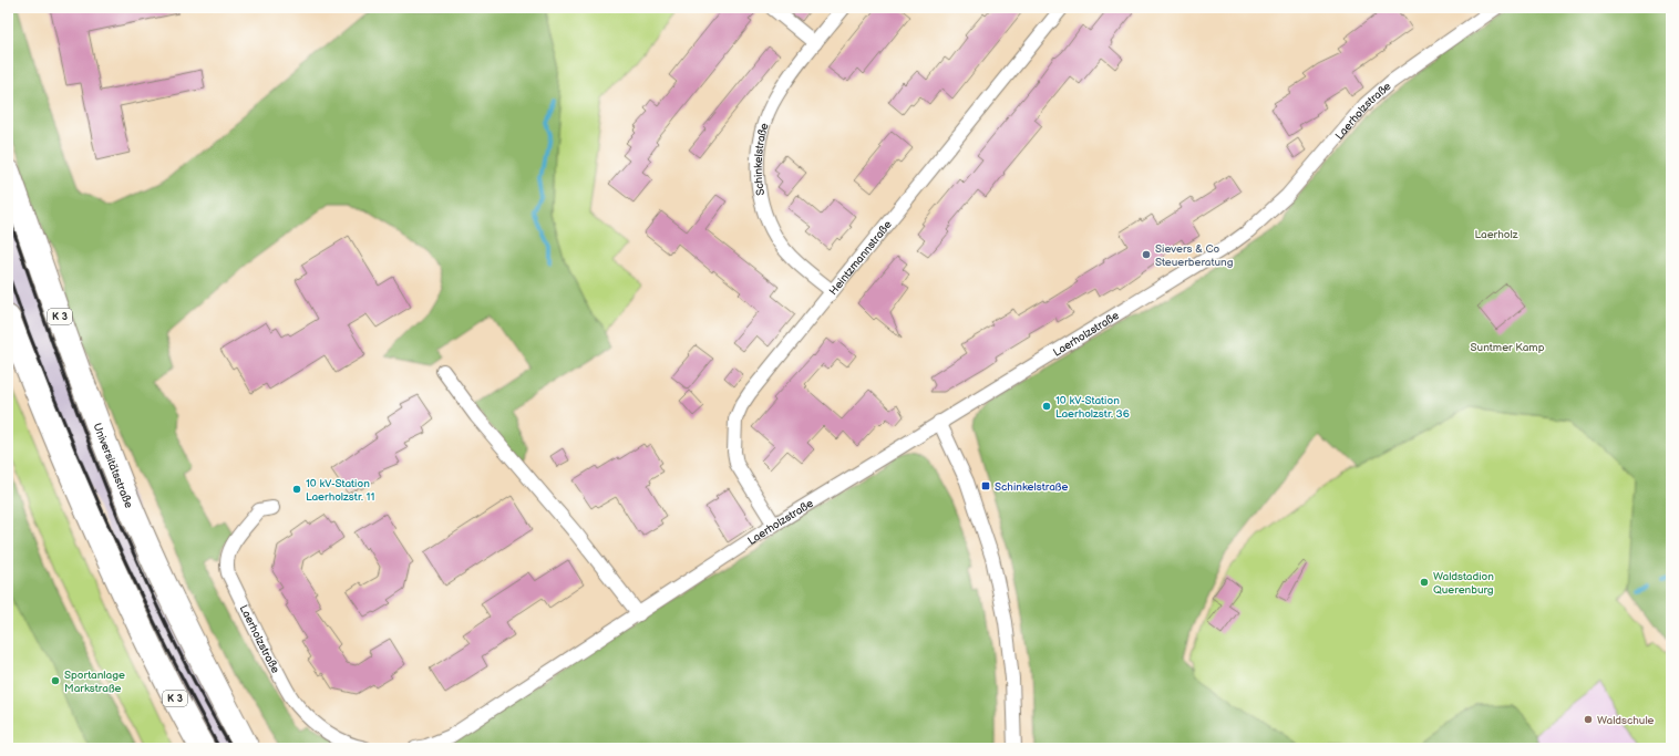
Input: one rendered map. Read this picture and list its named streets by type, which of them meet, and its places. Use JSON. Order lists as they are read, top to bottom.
{
  "streets": {
    "highway": ["K 3", "Universitätsstraße"],
    "street": ["Laerholzstraße", "Schinkelstraße", "Heintzmannstraße"]
  },
  "crossings": [
    ["Laerholzstraße", "Heintzmannstraße"],
    ["Schinkelstraße", "Heintzmannstraße"]
  ],
  "parks": ["Laerholz", "Suntmer Kamp"],
  "places": {
    "other": [
      "Sievers & Co Steuerberatung",
      "10 kV-Station Laerholzstr. 36",
      "10 kV-Station Laerholzstr. 11",
      "Waldstadion Querenburg",
      "Sportanlage Markstraße",
      "Waldschule"
    ],
    "transit": ["Schinkelstraße"]
  }
}
